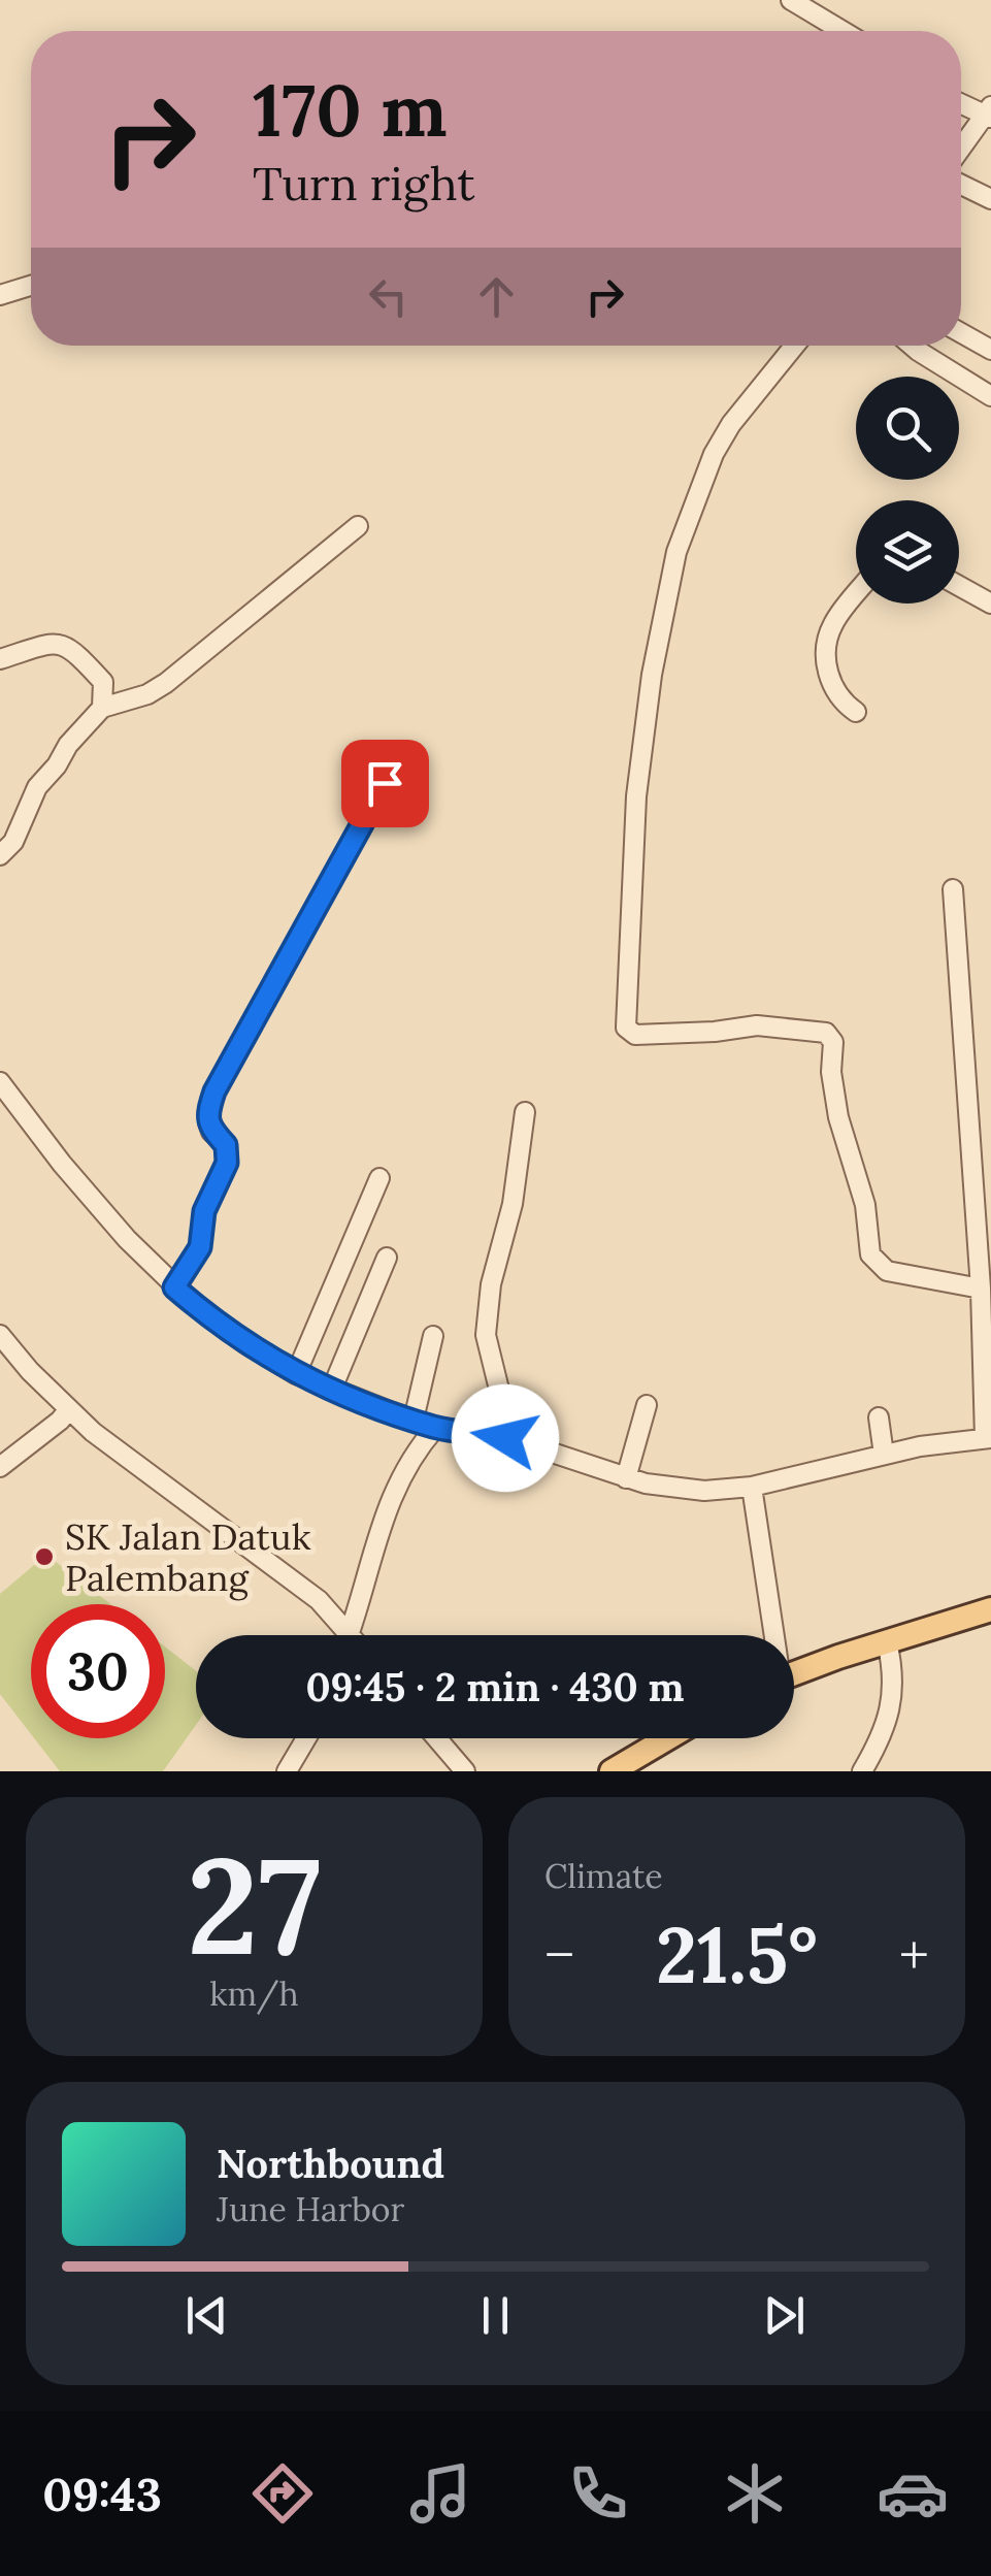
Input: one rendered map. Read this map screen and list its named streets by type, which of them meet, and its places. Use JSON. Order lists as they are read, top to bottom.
{
  "places": ["SK Jalan Datuk Palembang"],
  "page": {
    "turn": ["170 m", "Turn right"],
    "limit": "30",
    "trip": "09:45 · 2 min · 430 m",
    "tile": [
      ["27", "km/h"],
      "Climate"
    ],
    "heat": ["−", "21.5°", "+"],
    "song": ["Northbound", "June Harbor"],
    "tabs": "09:43"
  }
}
